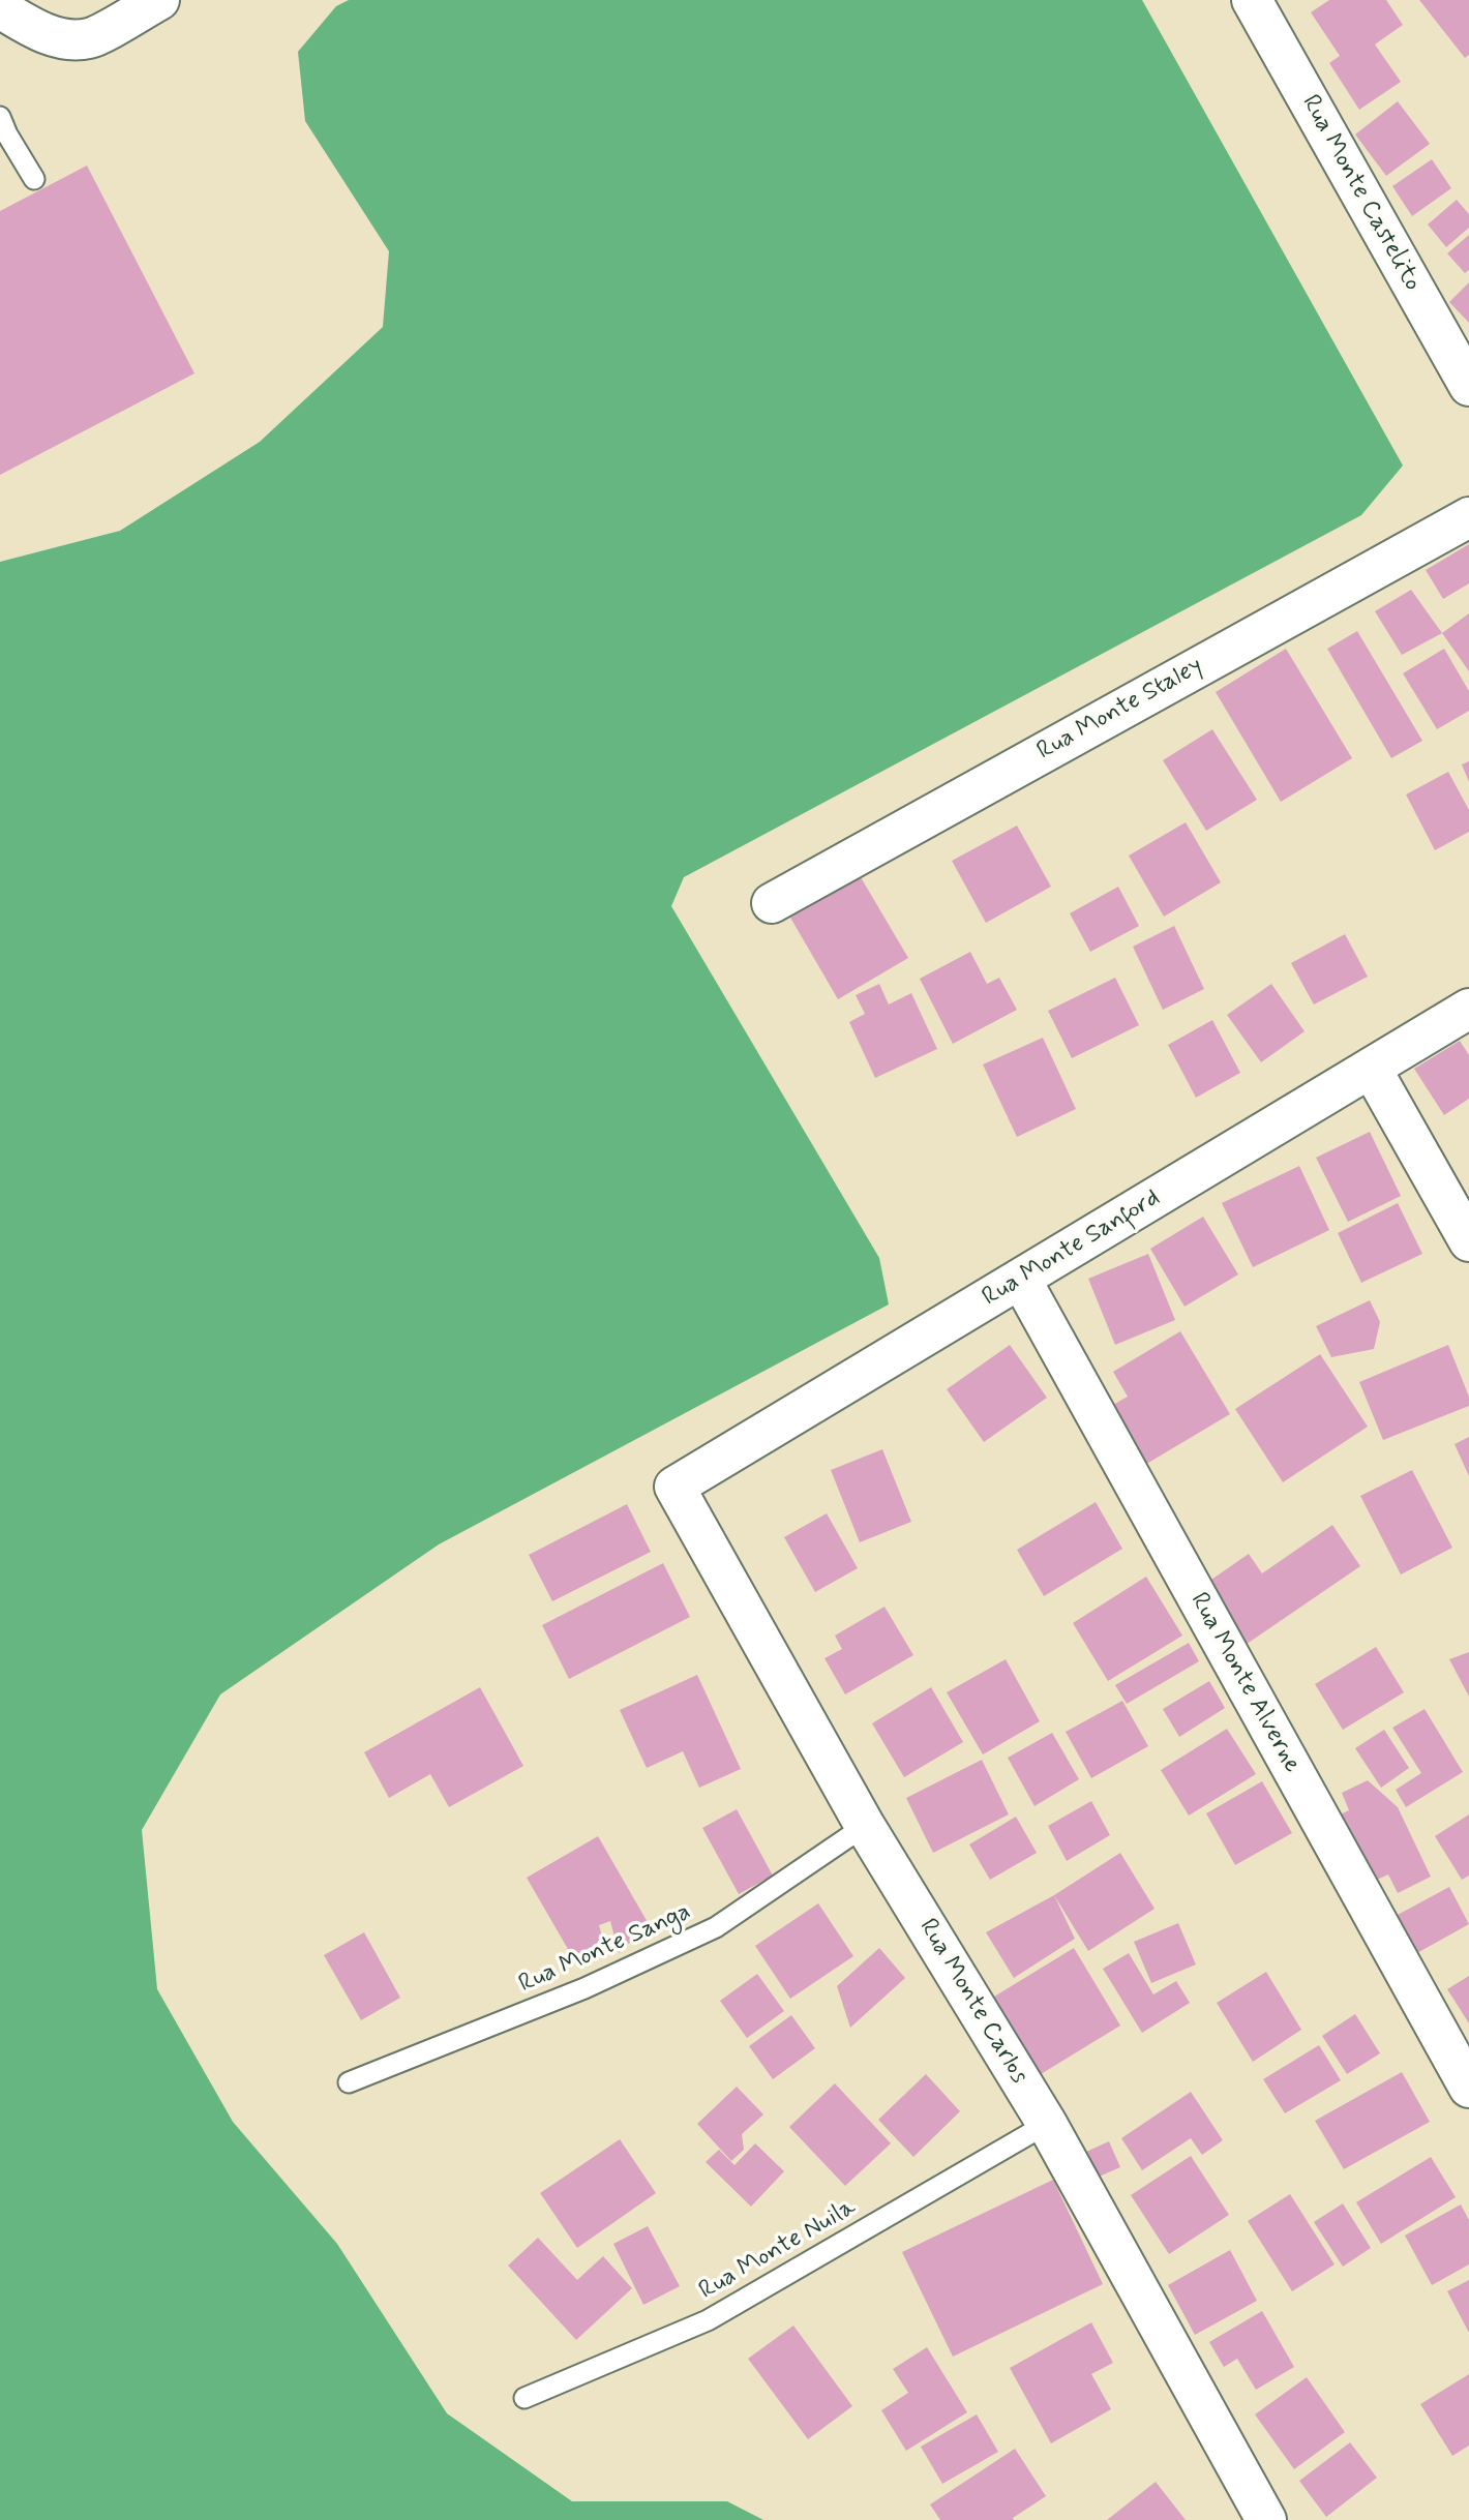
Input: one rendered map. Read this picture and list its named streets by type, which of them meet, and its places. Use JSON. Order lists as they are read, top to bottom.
{
  "streets": {
    "street": [
      "Rua Monte Castelito",
      "Rua Monte Staley",
      "Rua Monte Sanford",
      "Rua Monte Alverne",
      "Rua Monte Carlos"
    ],
    "lane": ["Rua Monte Sanga", "Rua Monte Nuila"]
  },
  "crossings": [
    ["Rua Monte Sanford", "Rua Monte Alverne"],
    ["Rua Monte Sanford", "Rua Monte Carlos"],
    ["Rua Monte Sanga", "Rua Monte Carlos"],
    ["Rua Monte Carlos", "Rua Monte Nuila"]
  ]
}
